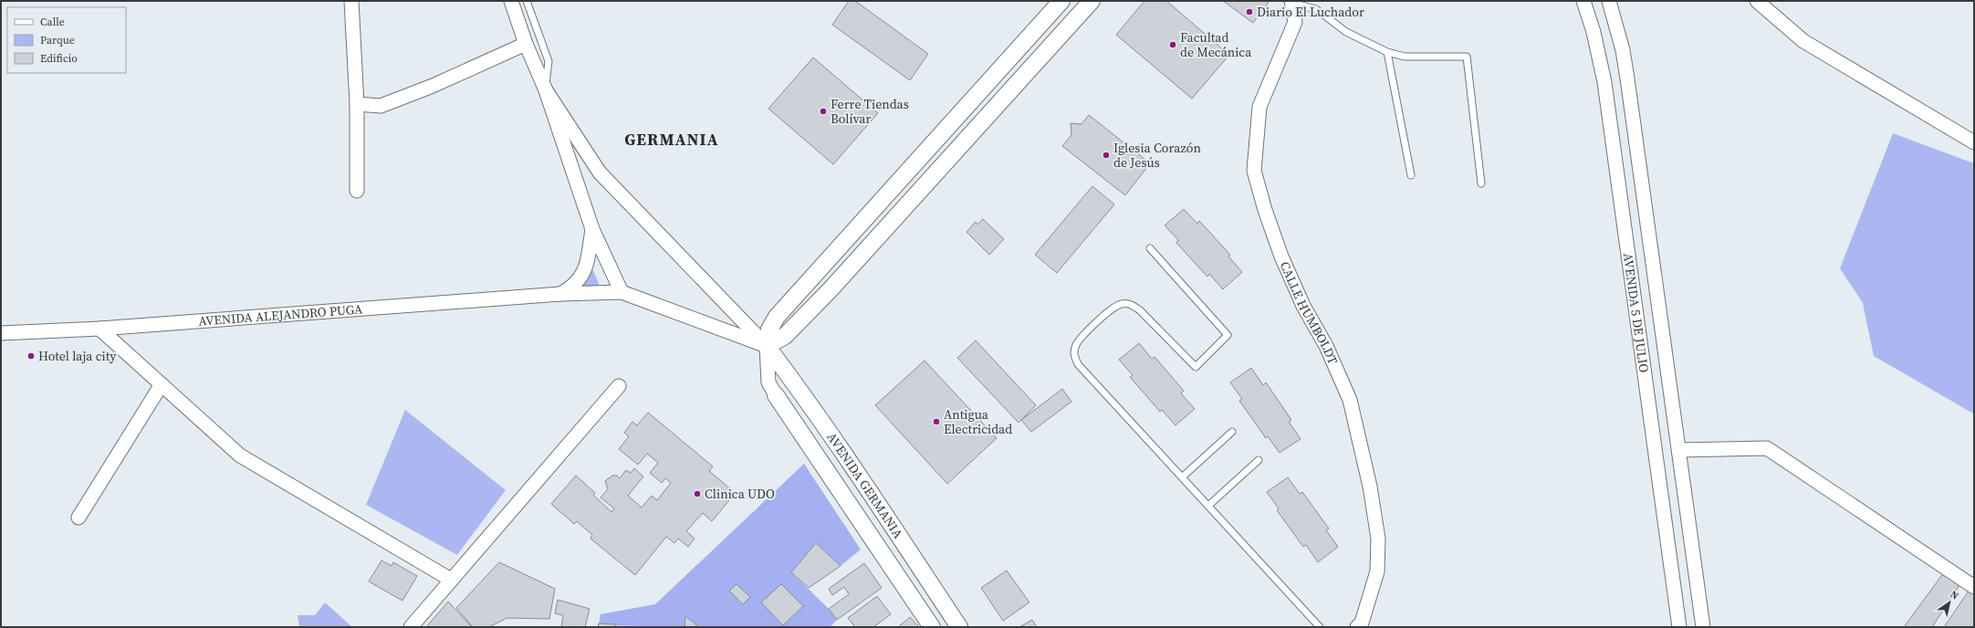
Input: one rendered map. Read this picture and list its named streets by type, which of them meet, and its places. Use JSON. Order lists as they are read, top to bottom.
{
  "streets": {
    "street": [
      "CALLE HUMBOLDT",
      "AVENIDA 5 DE JULIO",
      "AVENIDA ALEJANDRO PUGA",
      "AVENIDA GERMANIA"
    ]
  },
  "districts": ["GERMANIA"],
  "places": [
    "Diario El Luchador",
    "Facultad de Mecánica",
    "Ferre Tiendas Bolívar",
    "Iglesia Corazón de Jesús",
    "Hotel laja city",
    "Antigua Electricidad",
    "Clinica UDO"
  ],
  "legend": ["Calle", "Parque", "Edificio"],
  "north": "top right"
}
